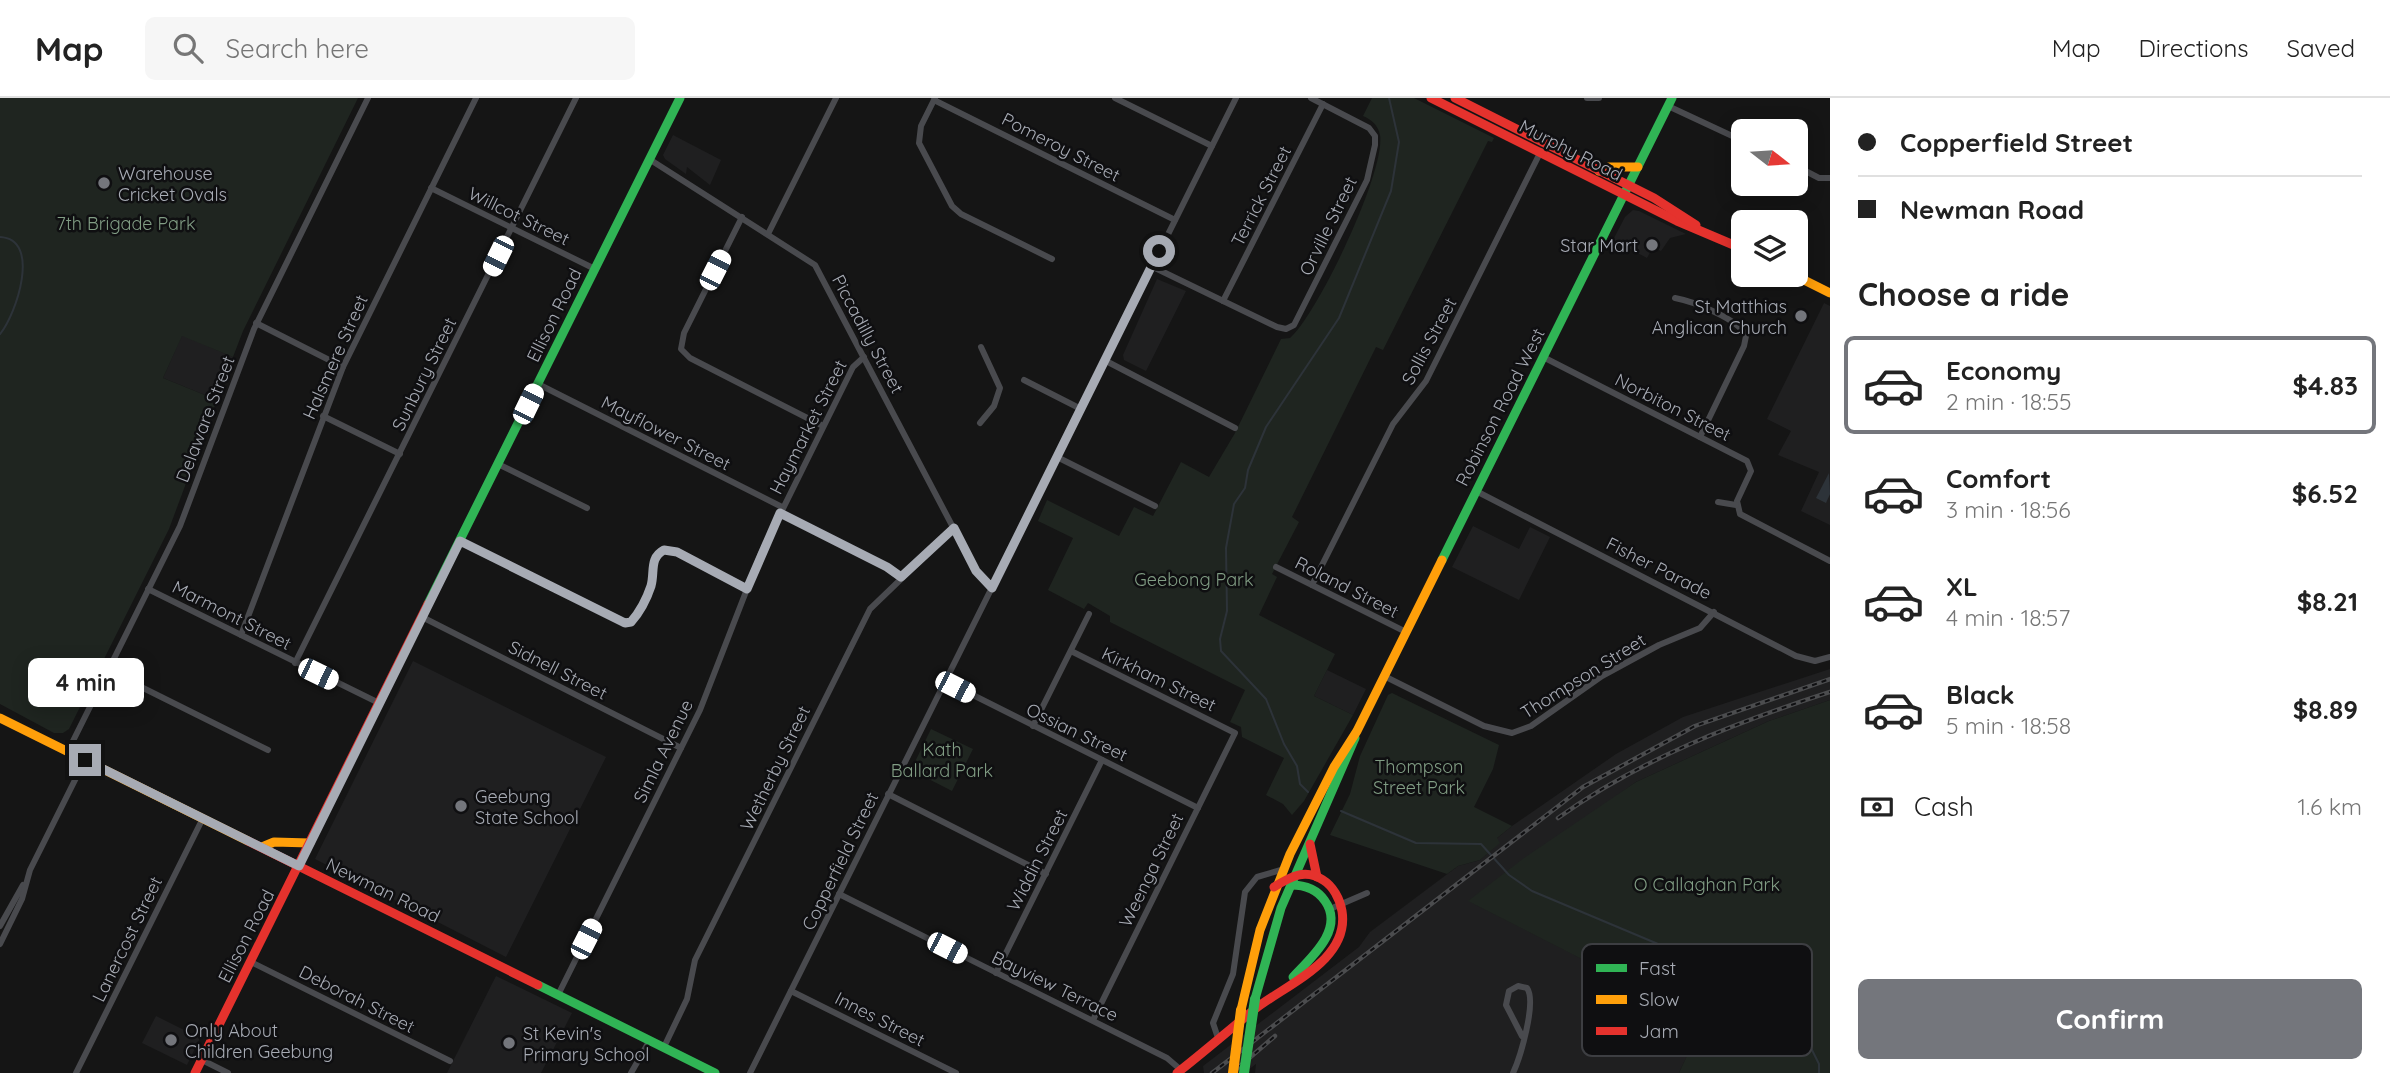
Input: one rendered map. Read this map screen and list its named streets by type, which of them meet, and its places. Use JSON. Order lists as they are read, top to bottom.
{
  "streets": {
    "main road": [
      "Murphy Road",
      "Ellison Road",
      "Robinson Road West",
      "Newman Road"
    ],
    "street": [
      "Pomeroy Street",
      "Terrick Street",
      "Willcot Street",
      "Orville Street",
      "Piccadilly Street",
      "Sollis Street",
      "Halsmere Street",
      "Sunbury Street",
      "Norbiton Street",
      "Delaware Street",
      "Haymarket Street",
      "Mayflower Street",
      "Fisher Parade",
      "Roland Street",
      "Marmont Street",
      "Sidnell Street",
      "Thompson Street",
      "Kirkham Street",
      "Ossian Street",
      "Simla Avenue",
      "Wetherby Street",
      "Widdin Street",
      "Copperfield Street",
      "Weenga Street",
      "Lanercost Street",
      "Bayview Terrace",
      "Deborah Street",
      "Innes Street"
    ]
  },
  "crossings": [
    ["Pomeroy Street", "Copperfield Street"],
    ["Murphy Road", "Sollis Street"],
    ["Murphy Road", "Robinson Road West"],
    ["Terrick Street", "Orville Street"],
    ["Willcot Street", "Ellison Road"],
    ["Willcot Street", "Halsmere Street"],
    ["Willcot Street", "Sunbury Street"],
    ["Ellison Road", "Piccadilly Street"],
    ["Ellison Road", "Mayflower Street"],
    ["Ellison Road", "Marmont Street"],
    ["Ellison Road", "Sidnell Street"],
    ["Ellison Road", "Newman Road"],
    ["Ellison Road", "Deborah Street"],
    ["Piccadilly Street", "Haymarket Street"],
    ["Piccadilly Street", "Wetherby Street"],
    ["Piccadilly Street", "Copperfield Street"],
    ["Sollis Street", "Roland Street"],
    ["Halsmere Street", "Marmont Street"],
    ["Sunbury Street", "Marmont Street"],
    ["Robinson Road West", "Norbiton Street"],
    ["Robinson Road West", "Fisher Parade"],
    ["Robinson Road West", "Roland Street"],
    ["Robinson Road West", "Thompson Street"],
    ["Delaware Street", "Marmont Street"],
    ["Delaware Street", "Newman Road"],
    ["Haymarket Street", "Mayflower Street"],
    ["Haymarket Street", "Simla Avenue"],
    ["Mayflower Street", "Simla Avenue"],
    ["Mayflower Street", "Wetherby Street"],
    ["Fisher Parade", "Thompson Street"],
    ["Sidnell Street", "Simla Avenue"],
    ["Kirkham Street", "Weenga Street"],
    ["Ossian Street", "Widdin Street"],
    ["Ossian Street", "Copperfield Street"],
    ["Ossian Street", "Weenga Street"],
    ["Simla Avenue", "Newman Road"],
    ["Wetherby Street", "Newman Road"],
    ["Widdin Street", "Bayview Terrace"],
    ["Copperfield Street", "Bayview Terrace"],
    ["Copperfield Street", "Innes Street"],
    ["Weenga Street", "Bayview Terrace"],
    ["Newman Road", "Lanercost Street"]
  ],
  "parks": [
    "7th Brigade Park",
    "Geebong Park",
    "Kath Ballard Park",
    "Thompson Street Park",
    "O Callaghan Park"
  ],
  "places": [
    "Warehouse Cricket Ovals",
    "Star Mart",
    "St Matthias Anglican Church",
    "Geebung State School",
    "Only About Children Geebung",
    "St Kevin's Primary School"
  ],
  "legend": ["Fast", "Slow", "Jam"],
  "north": "right",
  "page": {
    "header": "Map",
    "search": "Search here",
    "nav": ["Map", "Directions", "Saved"],
    "banner": ["Copperfield Street", "Newman Road"],
    "heading": "Choose a ride",
    "list": [
      {
        "name": "Economy",
        "note": "2 min · 18:55",
        "value": "$4.83"
      },
      {
        "name": "Comfort",
        "note": "3 min · 18:56",
        "value": "$6.52"
      },
      {
        "name": "XL",
        "note": "4 min · 18:57",
        "value": "$8.21"
      },
      {
        "name": "Black",
        "note": "5 min · 18:58",
        "value": "$8.89"
      }
    ],
    "bubble": "4 min",
    "pay": ["Cash", "1.6 km"],
    "buttons": "Confirm"
  }
}
